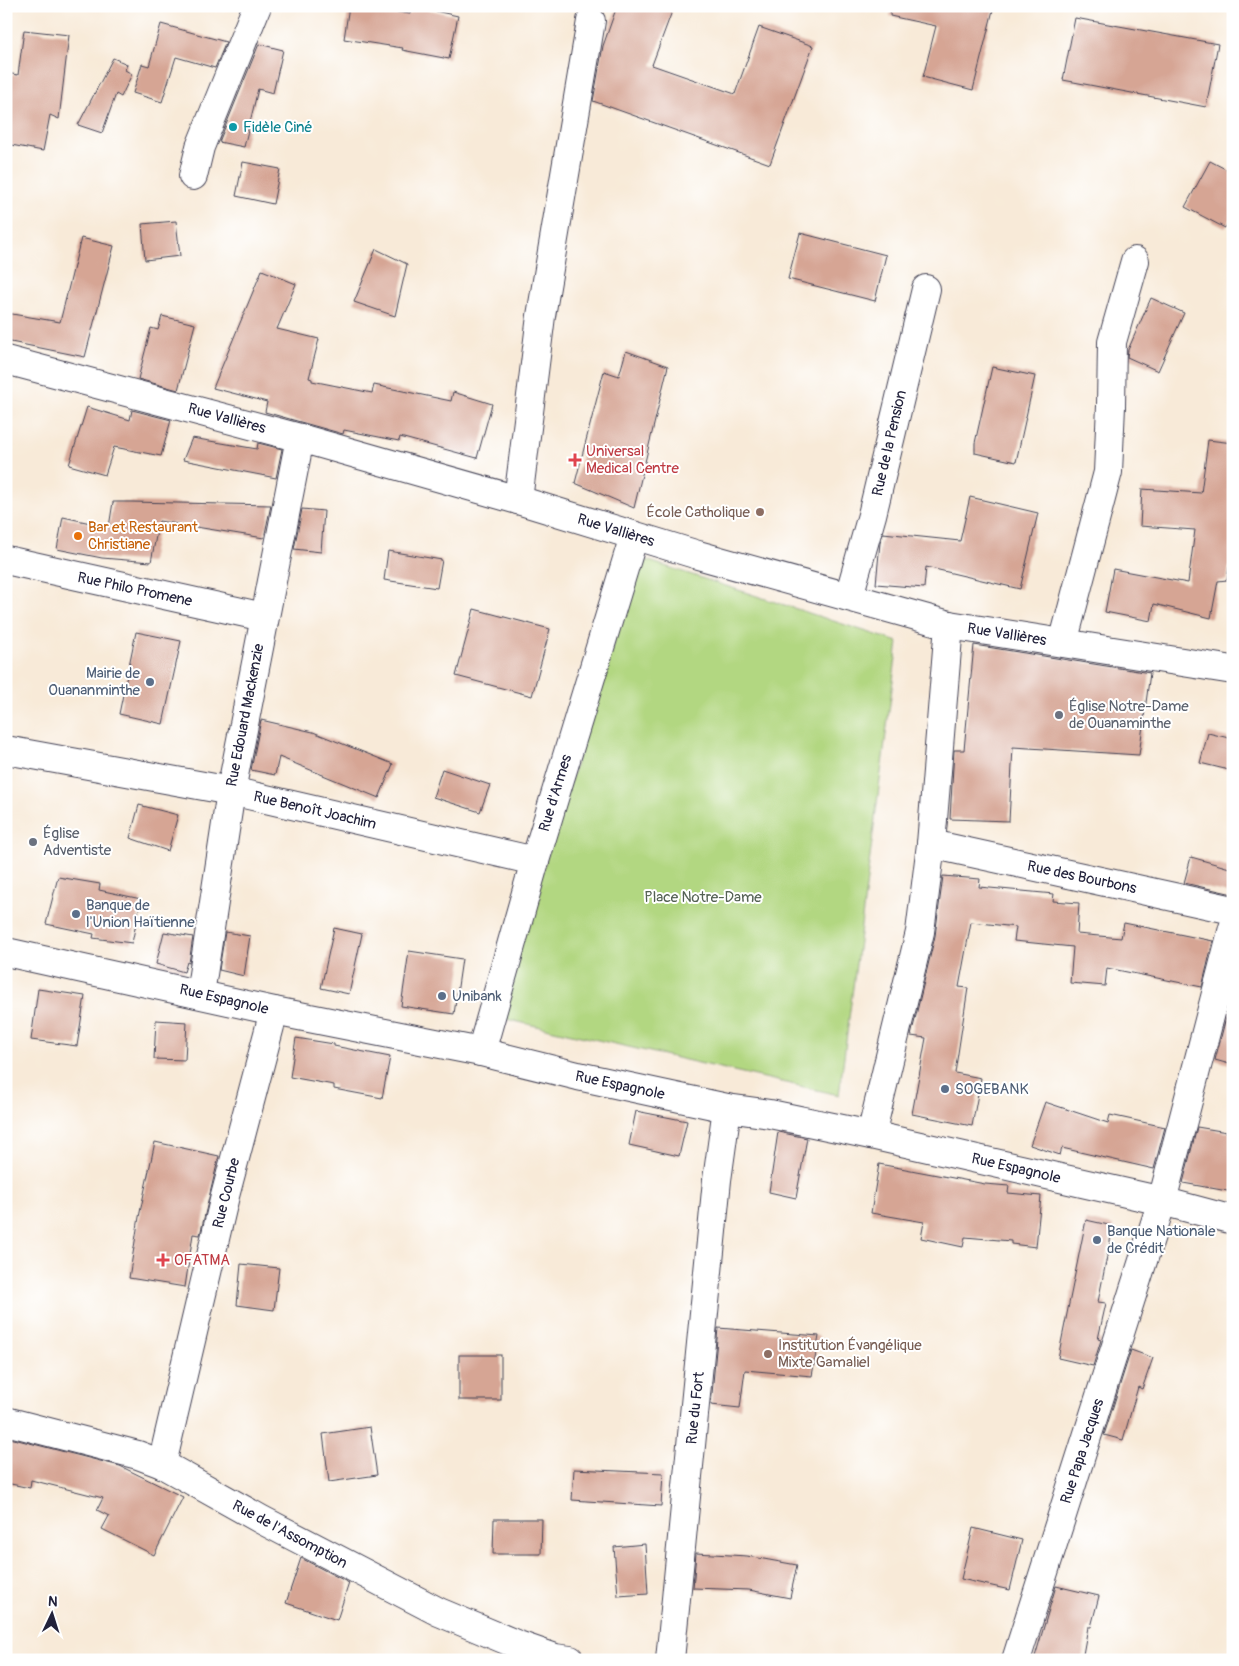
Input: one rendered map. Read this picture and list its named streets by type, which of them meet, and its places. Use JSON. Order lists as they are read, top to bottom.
{
  "streets": {
    "street": [
      "Rue Vallières",
      "Rue de la Pension",
      "Rue Philo Promene",
      "Rue Edouard Mackenzie",
      "Rue d'Armes",
      "Rue Benoît Joachim",
      "Rue des Bourbons",
      "Rue Espagnole",
      "Rue Courbe",
      "Rue du Fort",
      "Rue Papa Jacques",
      "Rue de l'Assomption"
    ]
  },
  "crossings": [
    ["Rue Vallières", "Rue de la Pension"],
    ["Rue Vallières", "Rue Edouard Mackenzie"],
    ["Rue Vallières", "Rue d'Armes"],
    ["Rue Philo Promene", "Rue Edouard Mackenzie"],
    ["Rue Edouard Mackenzie", "Rue Benoît Joachim"],
    ["Rue Edouard Mackenzie", "Rue Espagnole"],
    ["Rue d'Armes", "Rue Benoît Joachim"],
    ["Rue d'Armes", "Rue Espagnole"],
    ["Rue Espagnole", "Rue Courbe"],
    ["Rue Espagnole", "Rue du Fort"],
    ["Rue Espagnole", "Rue Papa Jacques"],
    ["Rue Courbe", "Rue de l'Assomption"]
  ],
  "parks": ["Place Notre-Dame"],
  "places": {
    "other": [
      "Fidèle Ciné",
      "École Catholique",
      "Bar et Restaurant Christiane",
      "Mairie de Ouananminthe",
      "Église Notre-Dame de Ouanaminthe",
      "Église Adventiste",
      "Banque de l'Union Haïtienne",
      "Unibank",
      "SOGEBANK",
      "Banque Nationale de Crédit",
      "Institution Évangélique Mixte Gamaliel"
    ],
    "health": ["Universal Medical Centre", "OFATMA"]
  },
  "north": "top"
}
